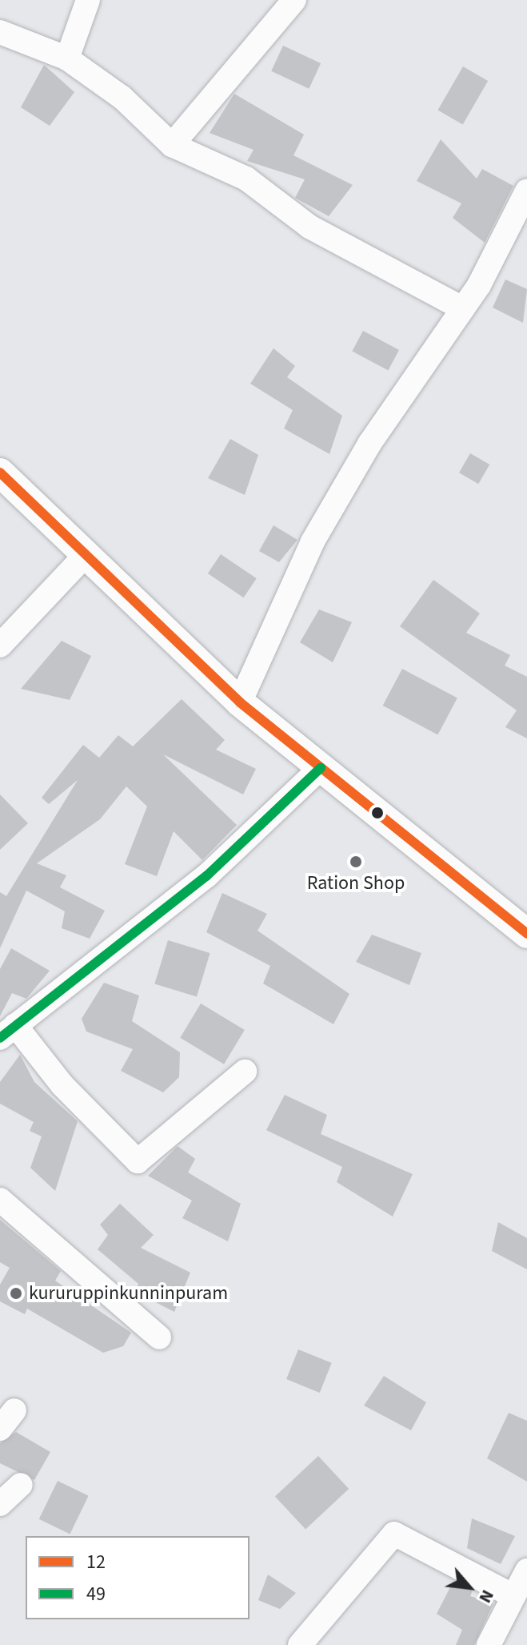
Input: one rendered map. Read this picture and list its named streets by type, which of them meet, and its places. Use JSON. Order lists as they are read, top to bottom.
{
  "places": ["Ration Shop", "kururuppinkunninpuram"],
  "lines": ["transit line 12", "transit line 49"],
  "legend": ["12", "49"],
  "north": "bottom right"
}
